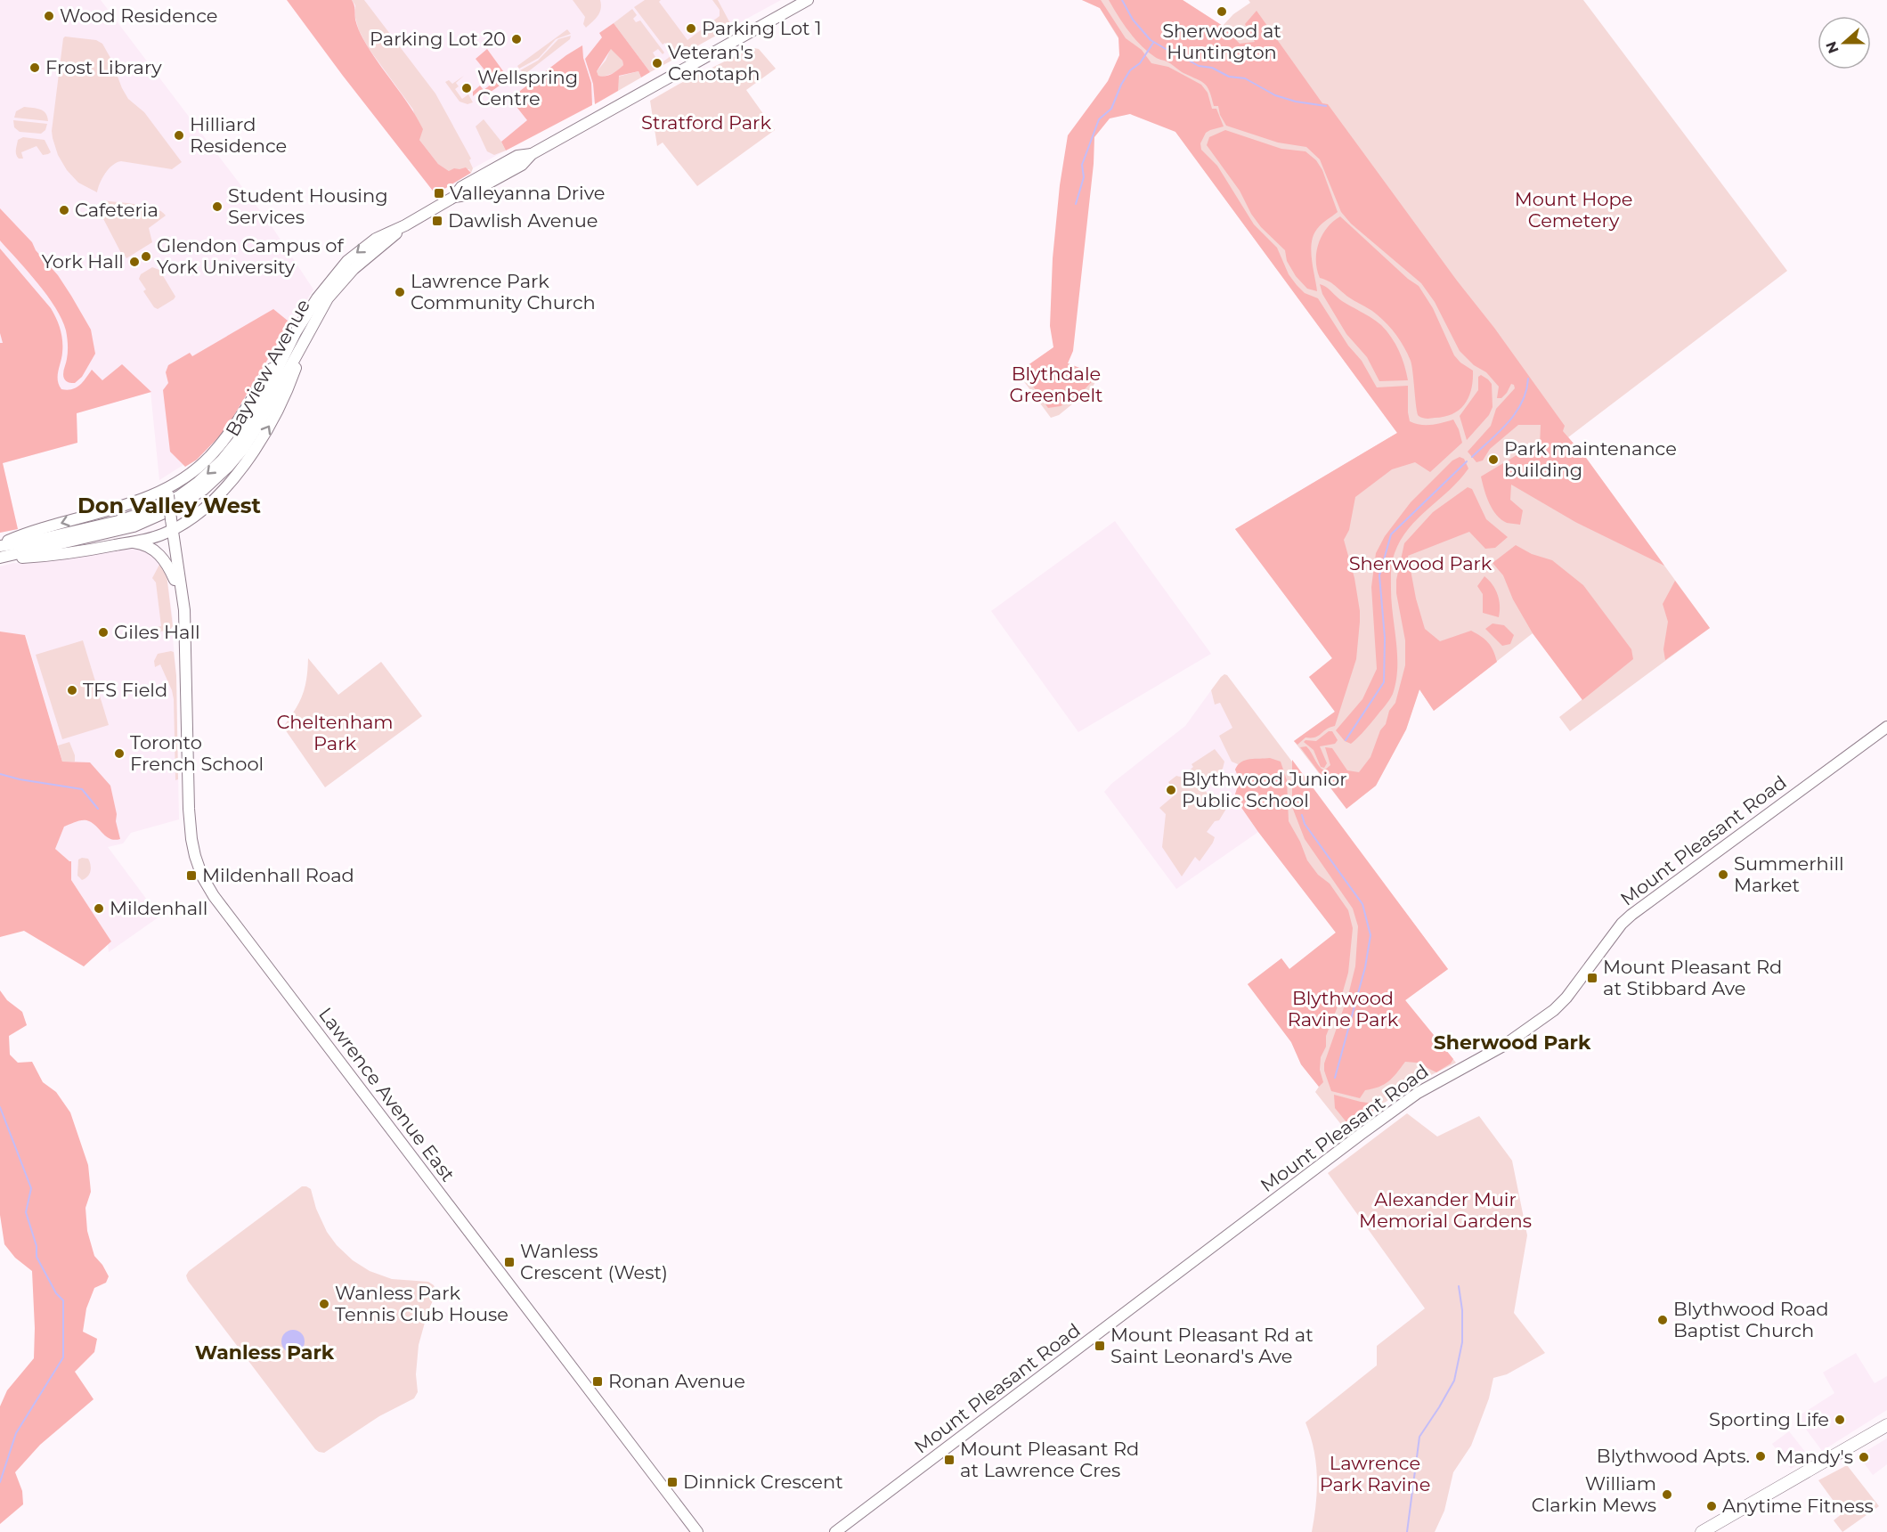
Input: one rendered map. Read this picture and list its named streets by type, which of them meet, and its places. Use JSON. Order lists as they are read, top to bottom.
{
  "streets": {
    "main road": ["Bayview Avenue", "Mount Pleasant Road", "Lawrence Avenue East"]
  },
  "districts": ["Don Valley West", "Sherwood Park", "Wanless Park"],
  "parks": [
    "Stratford Park",
    "Mount Hope Cemetery",
    "Blythdale Greenbelt",
    "Sherwood Park",
    "Cheltenham Park",
    "Blythwood Ravine Park",
    "Alexander Muir Memorial Gardens",
    "Lawrence Park Ravine"
  ],
  "places": {
    "other": [
      "Sherwood at Huntington",
      "Wood Residence",
      "Parking Lot 1",
      "Parking Lot 20",
      "Veteran's Cenotaph",
      "Frost Library",
      "Wellspring Centre",
      "Hilliard Residence",
      "Student Housing Services",
      "Cafeteria",
      "Glendon Campus of York University",
      "York Hall",
      "Lawrence Park Community Church",
      "Park maintenance building",
      "Giles Hall",
      "TFS Field",
      "Toronto French School",
      "Blythwood Junior Public School",
      "Summerhill Market",
      "Mildenhall",
      "Wanless Park Tennis Club House",
      "Blythwood Road Baptist Church",
      "Sporting Life",
      "Blythwood Apts.",
      "Mandy's",
      "William Clarkin Mews",
      "Anytime Fitness"
    ],
    "transit": [
      "Valleyanna Drive",
      "Dawlish Avenue",
      "Mildenhall Road",
      "Mount Pleasant Rd at Stibbard Ave",
      "Wanless Crescent (West)",
      "Mount Pleasant Rd at Saint Leonard's Ave",
      "Ronan Avenue",
      "Mount Pleasant Rd at Lawrence Cres",
      "Dinnick Crescent"
    ]
  },
  "north": "left"
}
